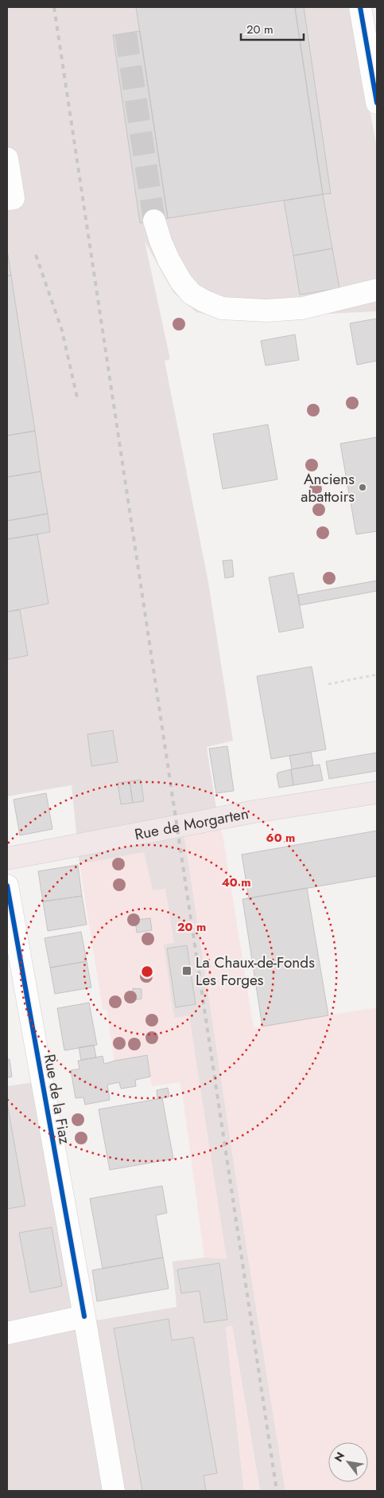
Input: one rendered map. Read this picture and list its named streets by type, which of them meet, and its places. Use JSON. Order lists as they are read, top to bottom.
{
  "streets": {
    "main road": ["Rue de Morgarten"],
    "street": ["Rue de la Fiaz"]
  },
  "places": {
    "other": ["Anciens abattoirs"],
    "transit": ["La Chaux-de-Fonds Les Forges"]
  },
  "scale_bar": "20 m",
  "north": "top left",
  "rings": ["60 m", "40 m", "20 m"]
}
